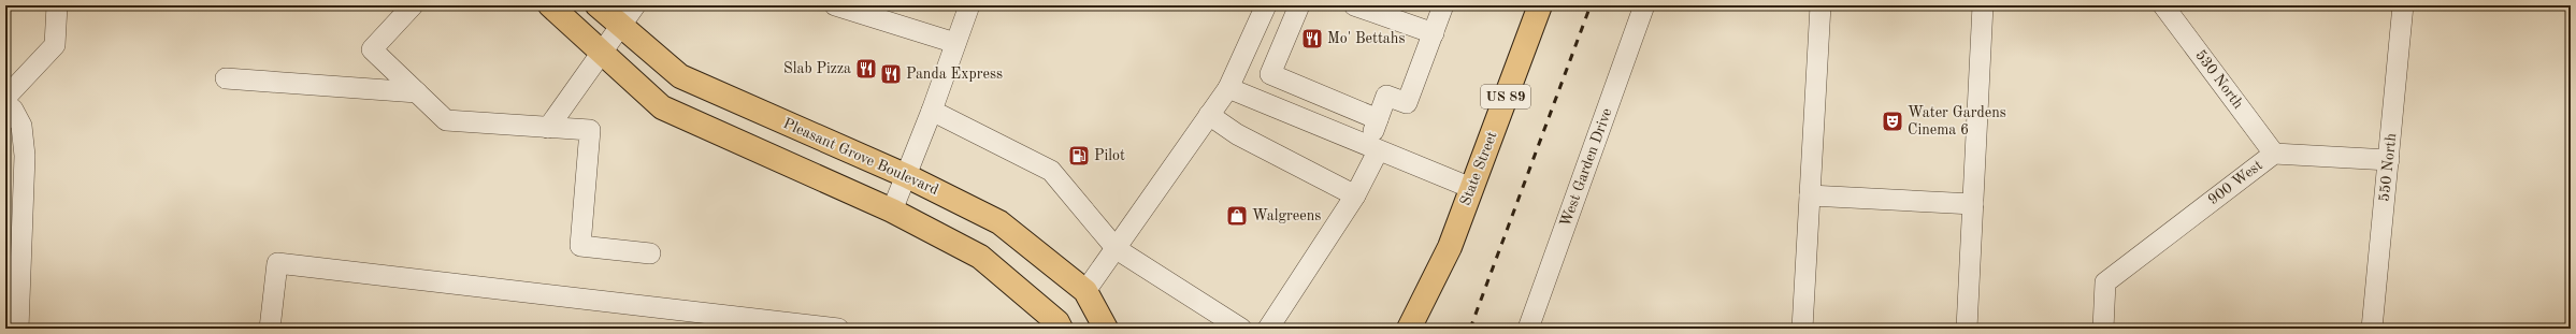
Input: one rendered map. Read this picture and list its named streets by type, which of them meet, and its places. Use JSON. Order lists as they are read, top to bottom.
{
  "streets": {
    "main road": ["US 89", "Pleasant Grove Boulevard", "State Street"],
    "street": [
      "530 North",
      "West Garden Drive",
      "550 North",
      "900 West"
    ]
  },
  "crossings": [
    ["530 North", "900 West"],
    ["550 North", "900 West"]
  ],
  "places": {
    "restaurant": ["Mo' Bettahs", "Slab Pizza", "Panda Express"],
    "theatre": ["Water Gardens Cinema 6"],
    "fuel station": ["Pilot"],
    "shop": ["Walgreens"]
  }
}
